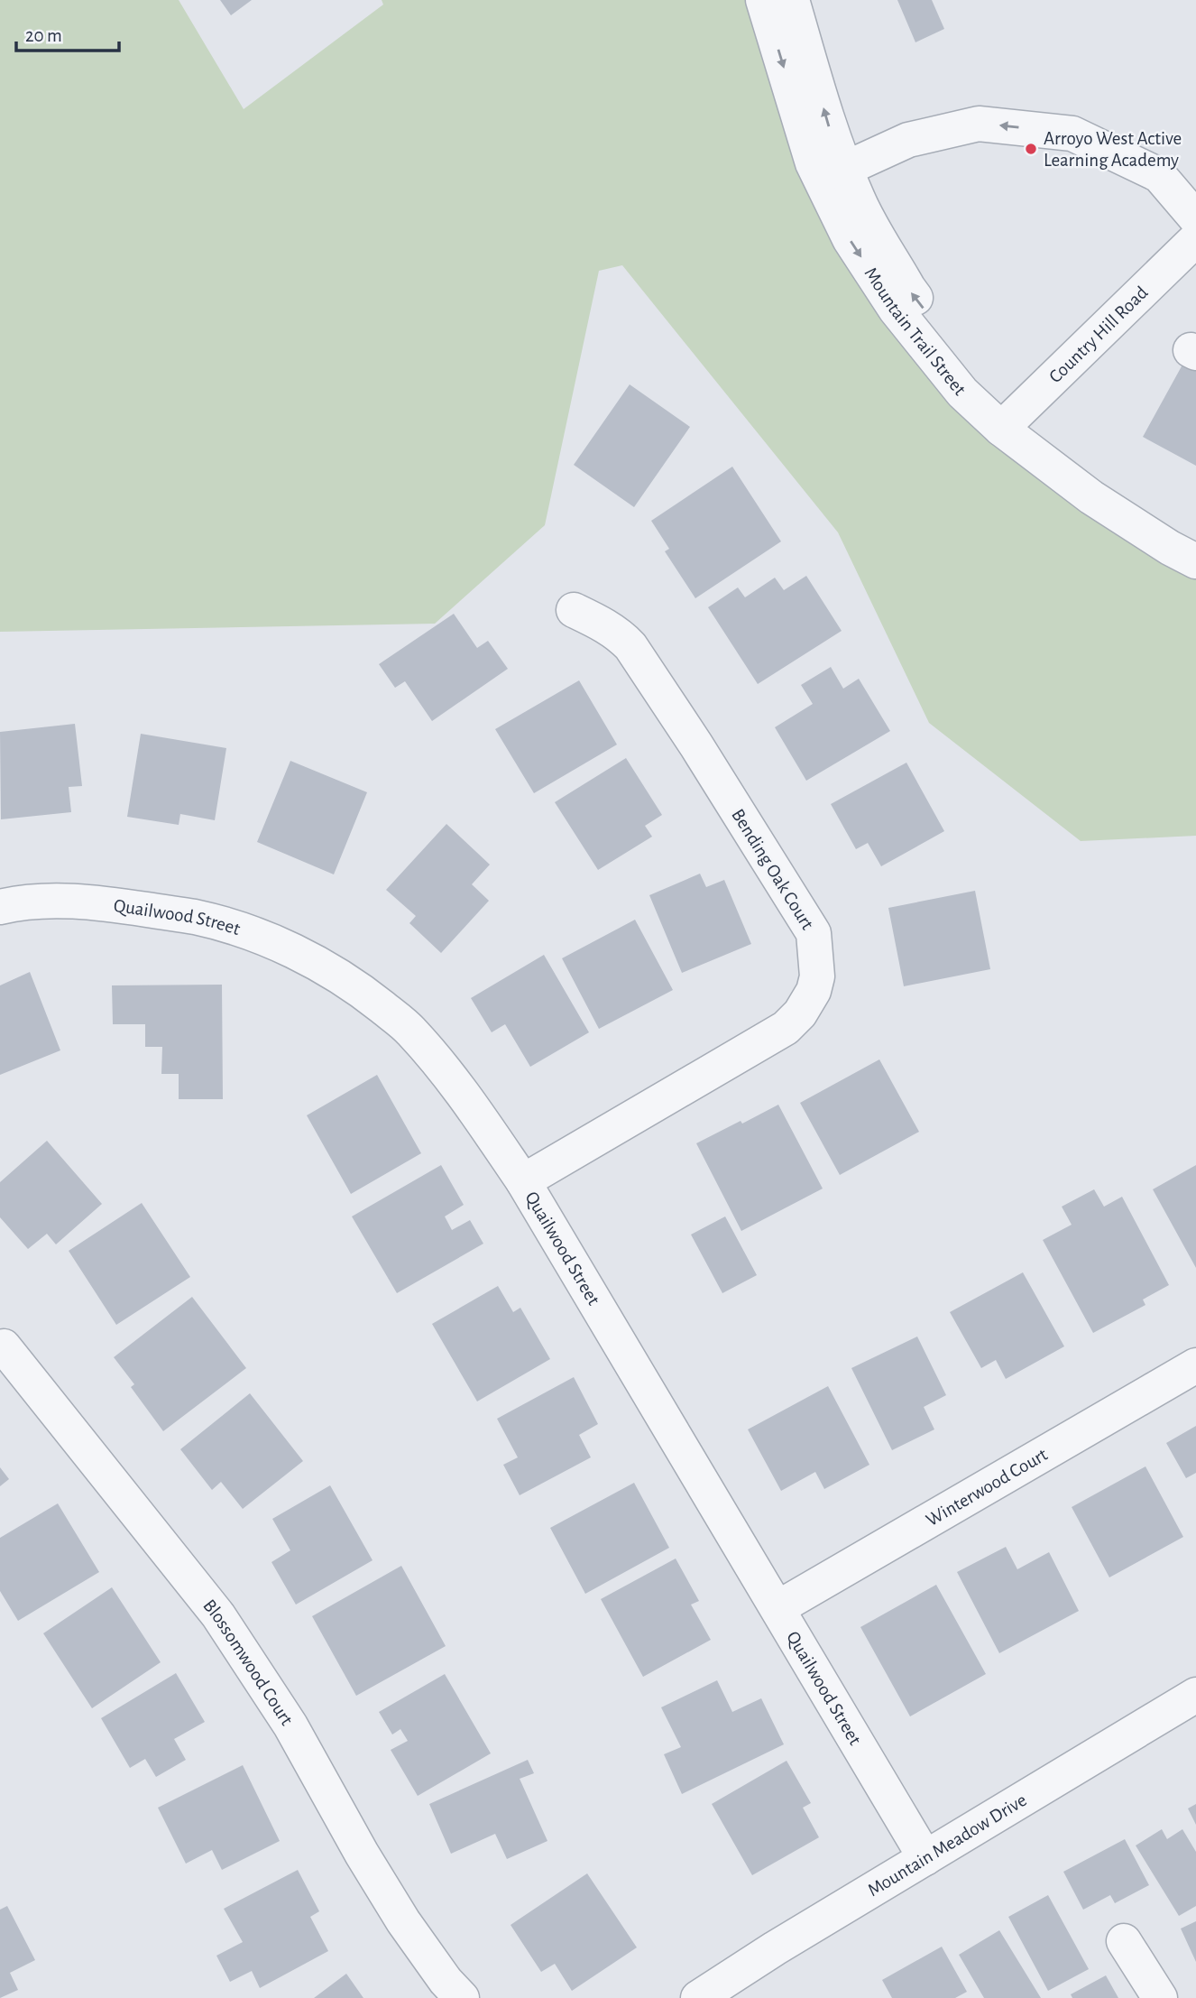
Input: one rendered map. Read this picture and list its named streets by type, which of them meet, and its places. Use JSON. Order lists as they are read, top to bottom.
{
  "streets": {
    "street": [
      "Mountain Trail Street",
      "Country Hill Road",
      "Bending Oak Court",
      "Quailwood Street",
      "Winterwood Court",
      "Blossomwood Court",
      "Mountain Meadow Drive"
    ]
  },
  "crossings": [
    ["Mountain Trail Street", "Country Hill Road"],
    ["Bending Oak Court", "Quailwood Street"],
    ["Quailwood Street", "Winterwood Court"],
    ["Quailwood Street", "Mountain Meadow Drive"]
  ],
  "places": ["Arroyo West Active Learning Academy"],
  "scale_bar": "20 m"
}
